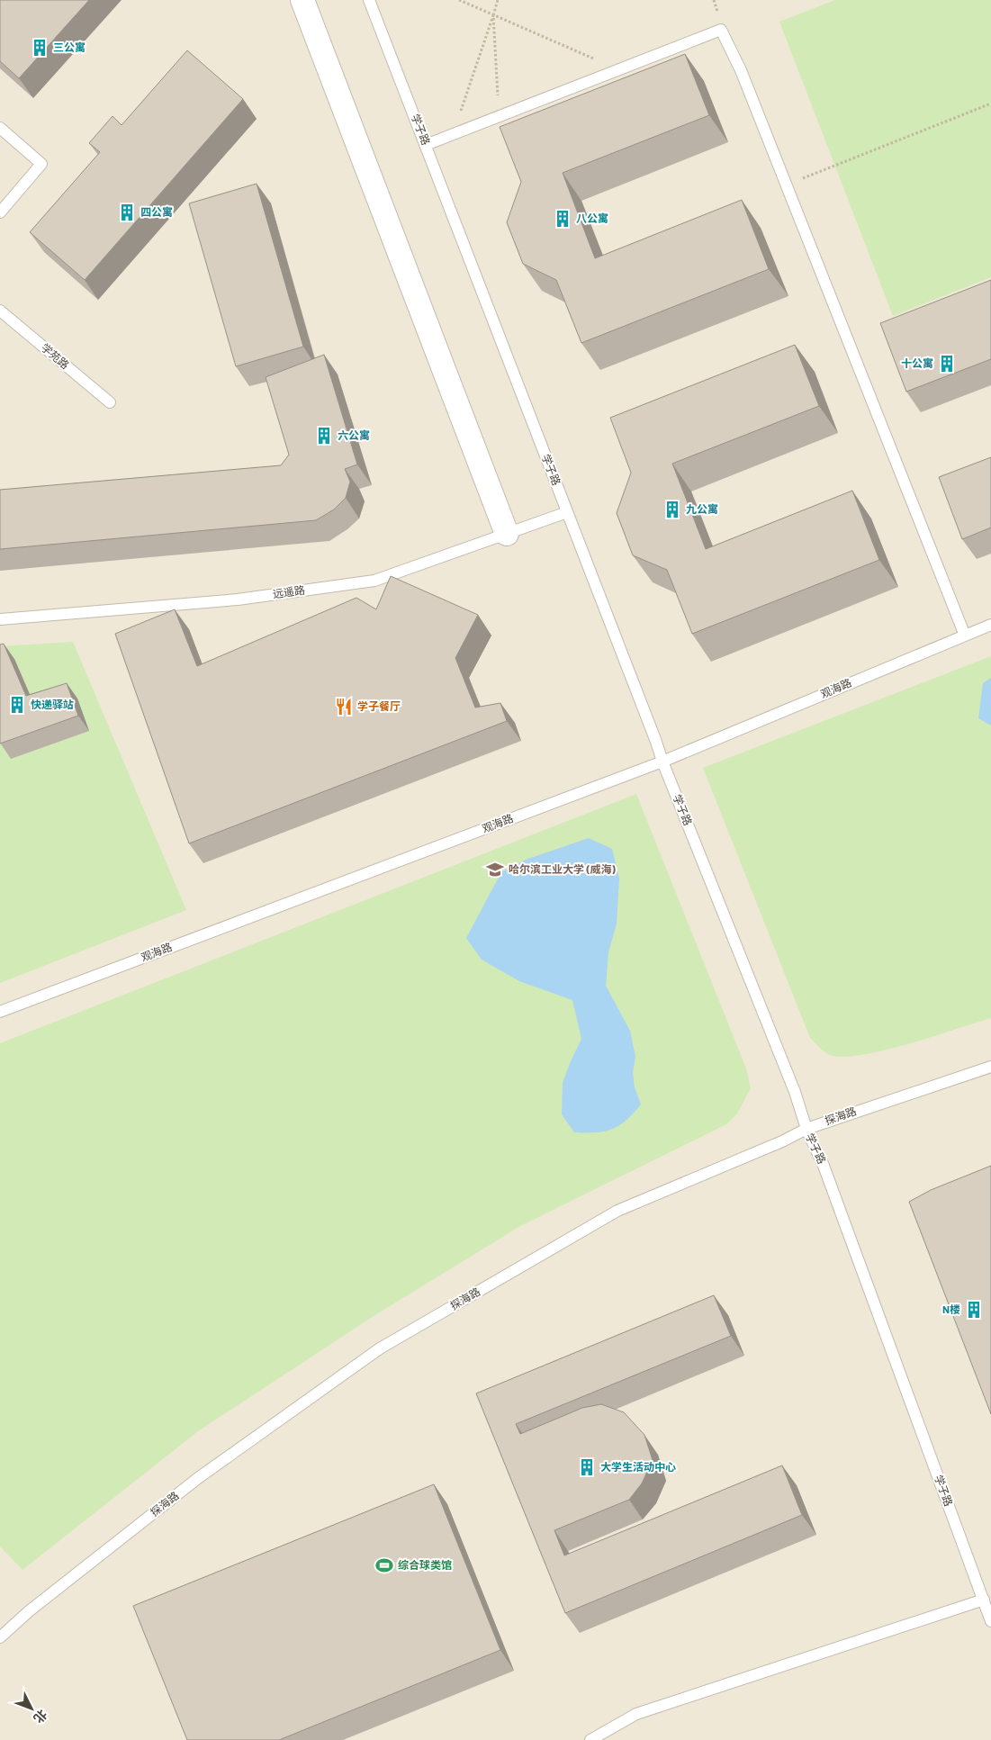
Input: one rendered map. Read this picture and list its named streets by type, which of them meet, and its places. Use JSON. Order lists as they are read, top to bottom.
{
  "streets": {
    "lane": [
      "学子路",
      "学苑路",
      "远遥路",
      "观海路",
      "探海路"
    ]
  },
  "crossings": [
    ["学子路", "远遥路"],
    ["学子路", "观海路"],
    ["学子路", "探海路"]
  ],
  "places": {
    "building": [
      "三公寓",
      "四公寓",
      "八公寓",
      "十公寓",
      "六公寓",
      "九公寓",
      "快递驿站",
      "N楼",
      "大学生活动中心"
    ],
    "restaurant": ["学子餐厅"],
    "school or university": ["哈尔滨工业大学 (威海)"],
    "sports": ["综合球类馆"]
  },
  "north": "bottom right"
}
